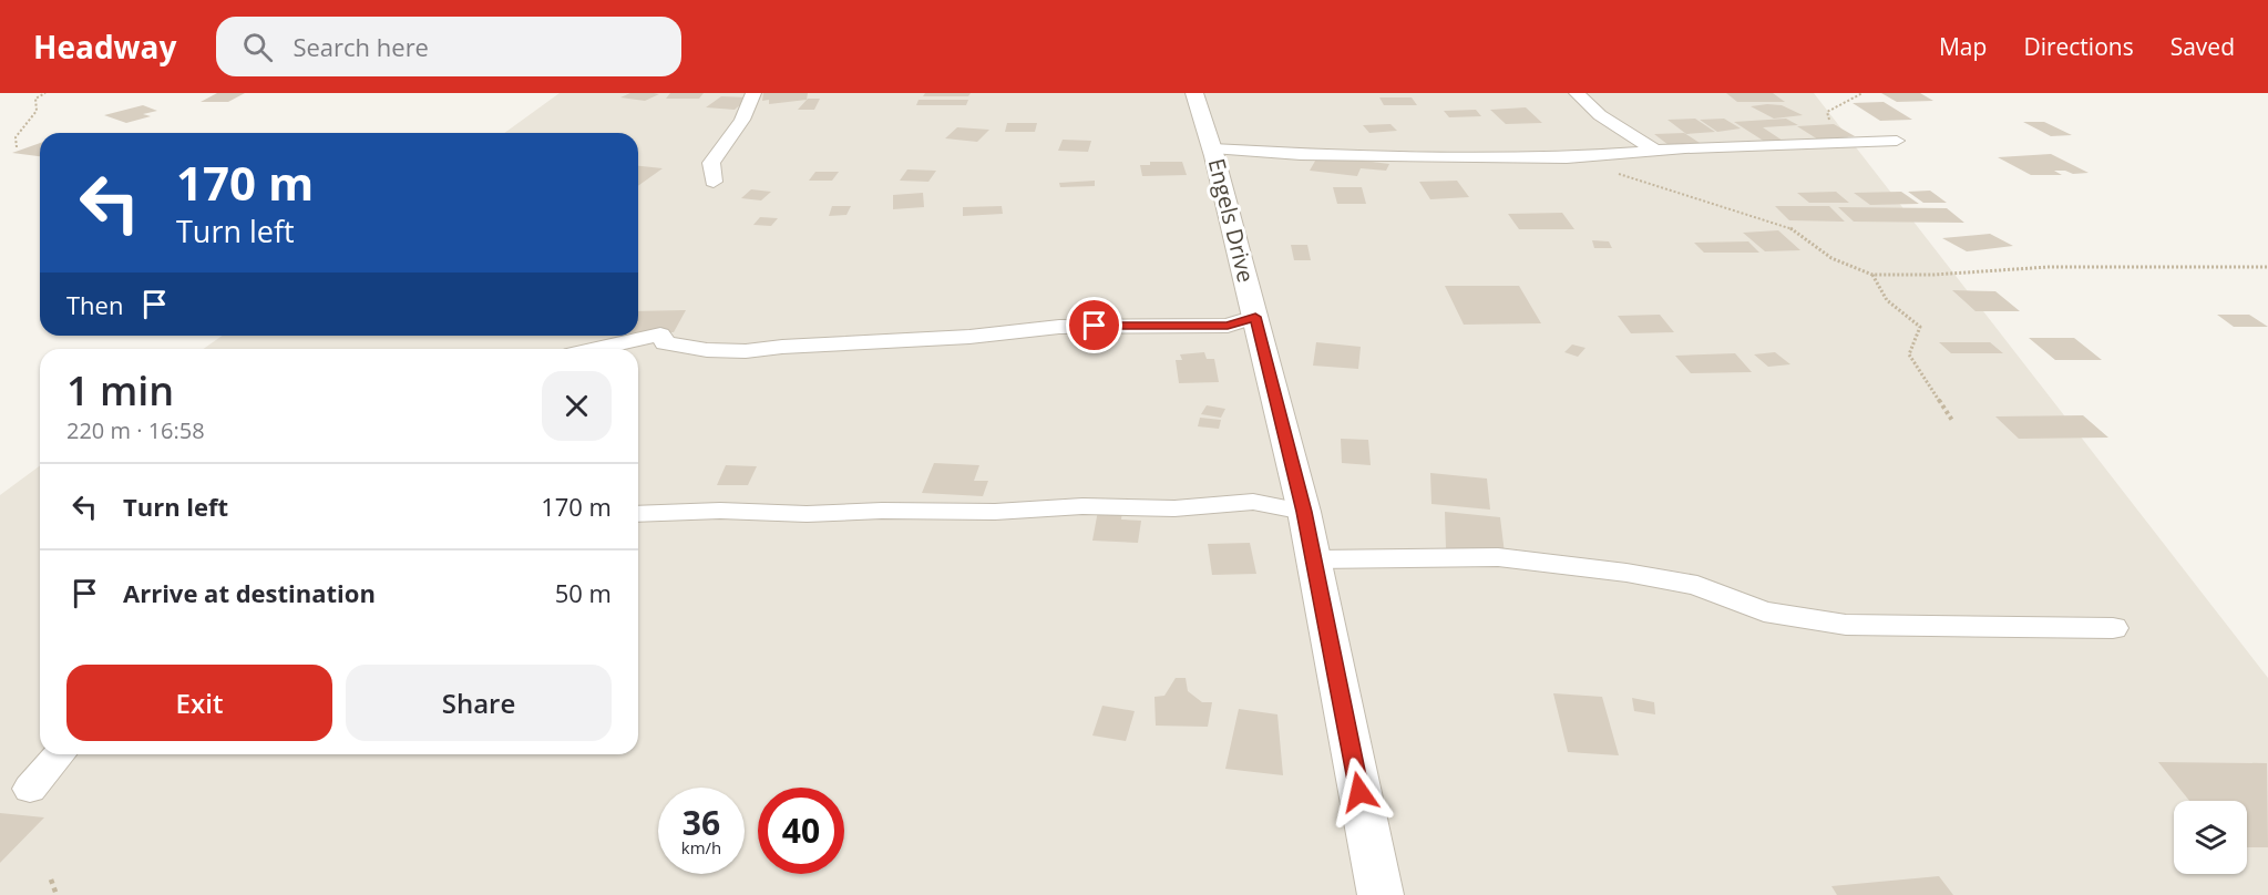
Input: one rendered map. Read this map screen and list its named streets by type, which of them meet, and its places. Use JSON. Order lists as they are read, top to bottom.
{
  "streets": {
    "street": ["Engels Drive"]
  },
  "page": {
    "header": "Headway",
    "search": "Search here",
    "nav": ["Map", "Directions", "Saved"],
    "turn": ["170 m", "Turn left"],
    "then": "Then",
    "heading": ["1 min", "220 m · 16:58"],
    "list": [
      {
        "name": "Turn left",
        "value": "170 m"
      },
      {
        "name": "Arrive at destination",
        "value": "50 m"
      }
    ],
    "buttons": ["Exit", "Share"],
    "speed": "36 km/h",
    "limit": "40"
  }
}
